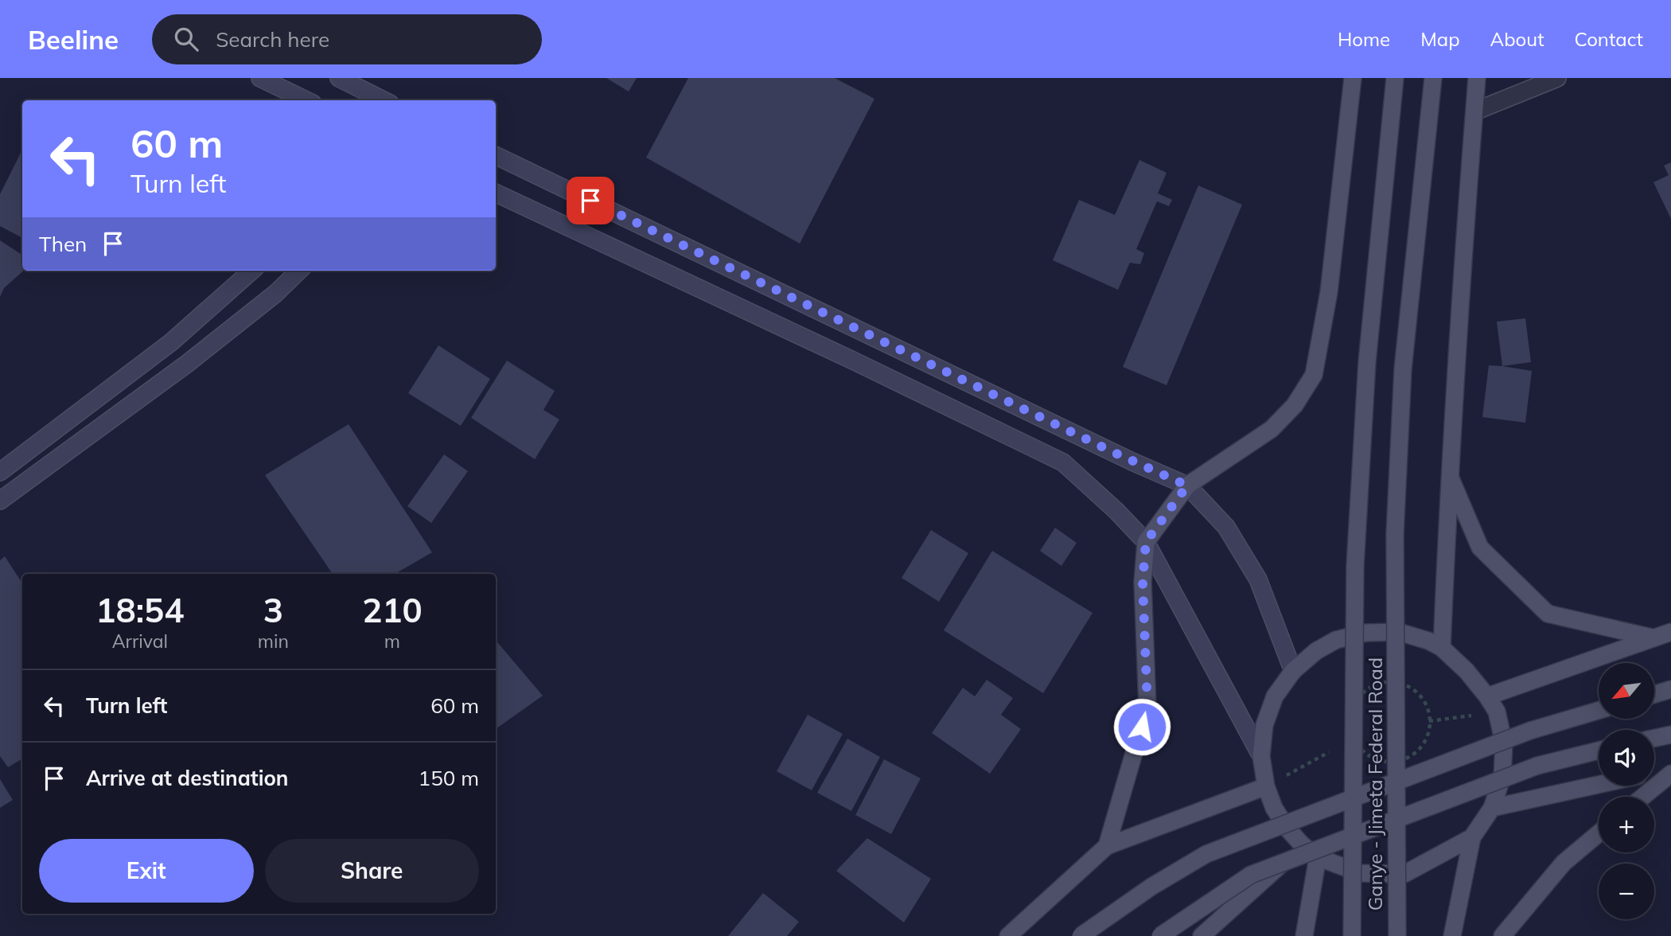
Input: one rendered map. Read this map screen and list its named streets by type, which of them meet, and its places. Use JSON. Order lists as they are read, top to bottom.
{
  "streets": {
    "main road": ["Ganye - Jimeta Federal Road"]
  },
  "north": "bottom left",
  "page": {
    "header": "Beeline",
    "search": "Search here",
    "nav": [
      "Home",
      "Map",
      "About",
      "Contact"
    ],
    "turn": ["60 m", "Turn left"],
    "then": "Then",
    "eta": [
      "18:54",
      "Arrival",
      "3",
      "min",
      "210",
      "m"
    ],
    "map_buttons": ["+", "−"],
    "list": [
      {
        "name": "Turn left",
        "value": "60 m"
      },
      {
        "name": "Arrive at destination",
        "value": "150 m"
      }
    ],
    "buttons": ["Exit", "Share"]
  }
}
